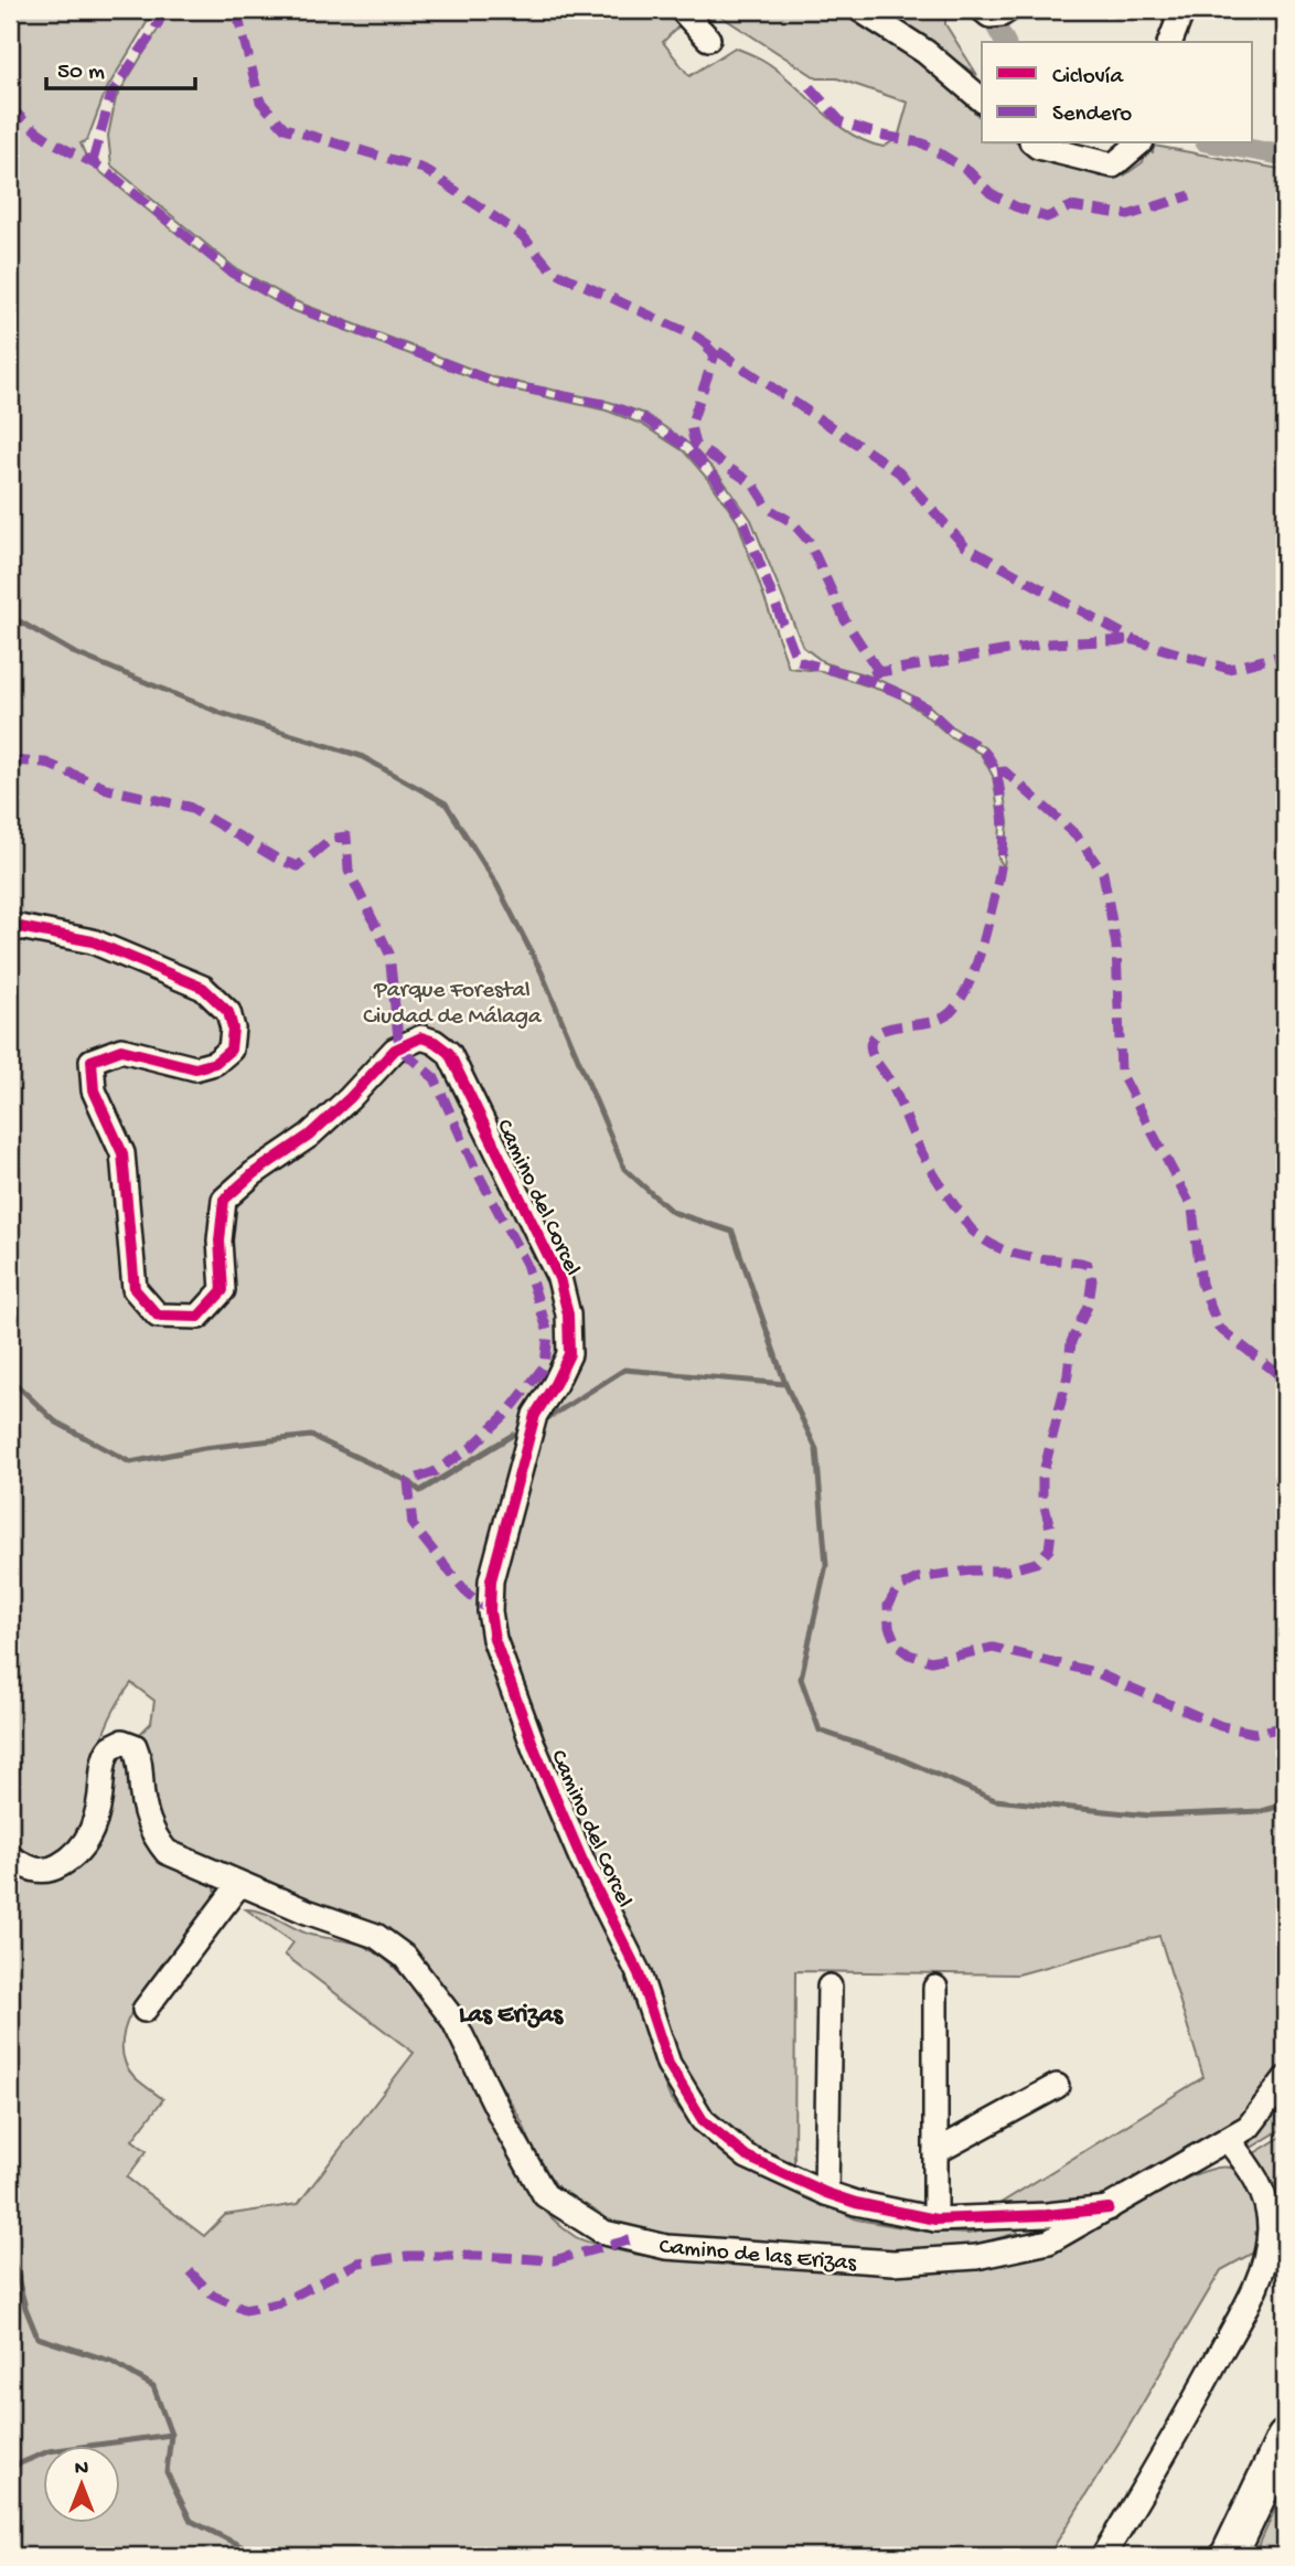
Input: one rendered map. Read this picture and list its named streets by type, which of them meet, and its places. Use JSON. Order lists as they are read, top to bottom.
{
  "streets": {
    "street": ["Camino del Corcel", "Camino de las Erizas"]
  },
  "crossings": [
    ["Camino del Corcel", "Camino de las Erizas"]
  ],
  "districts": ["Las Erizas"],
  "parks": ["Parque Forestal Ciudad de Málaga"],
  "legend": ["Ciclovía", "Sendero"],
  "scale_bar": "50 m",
  "north": "top"
}
